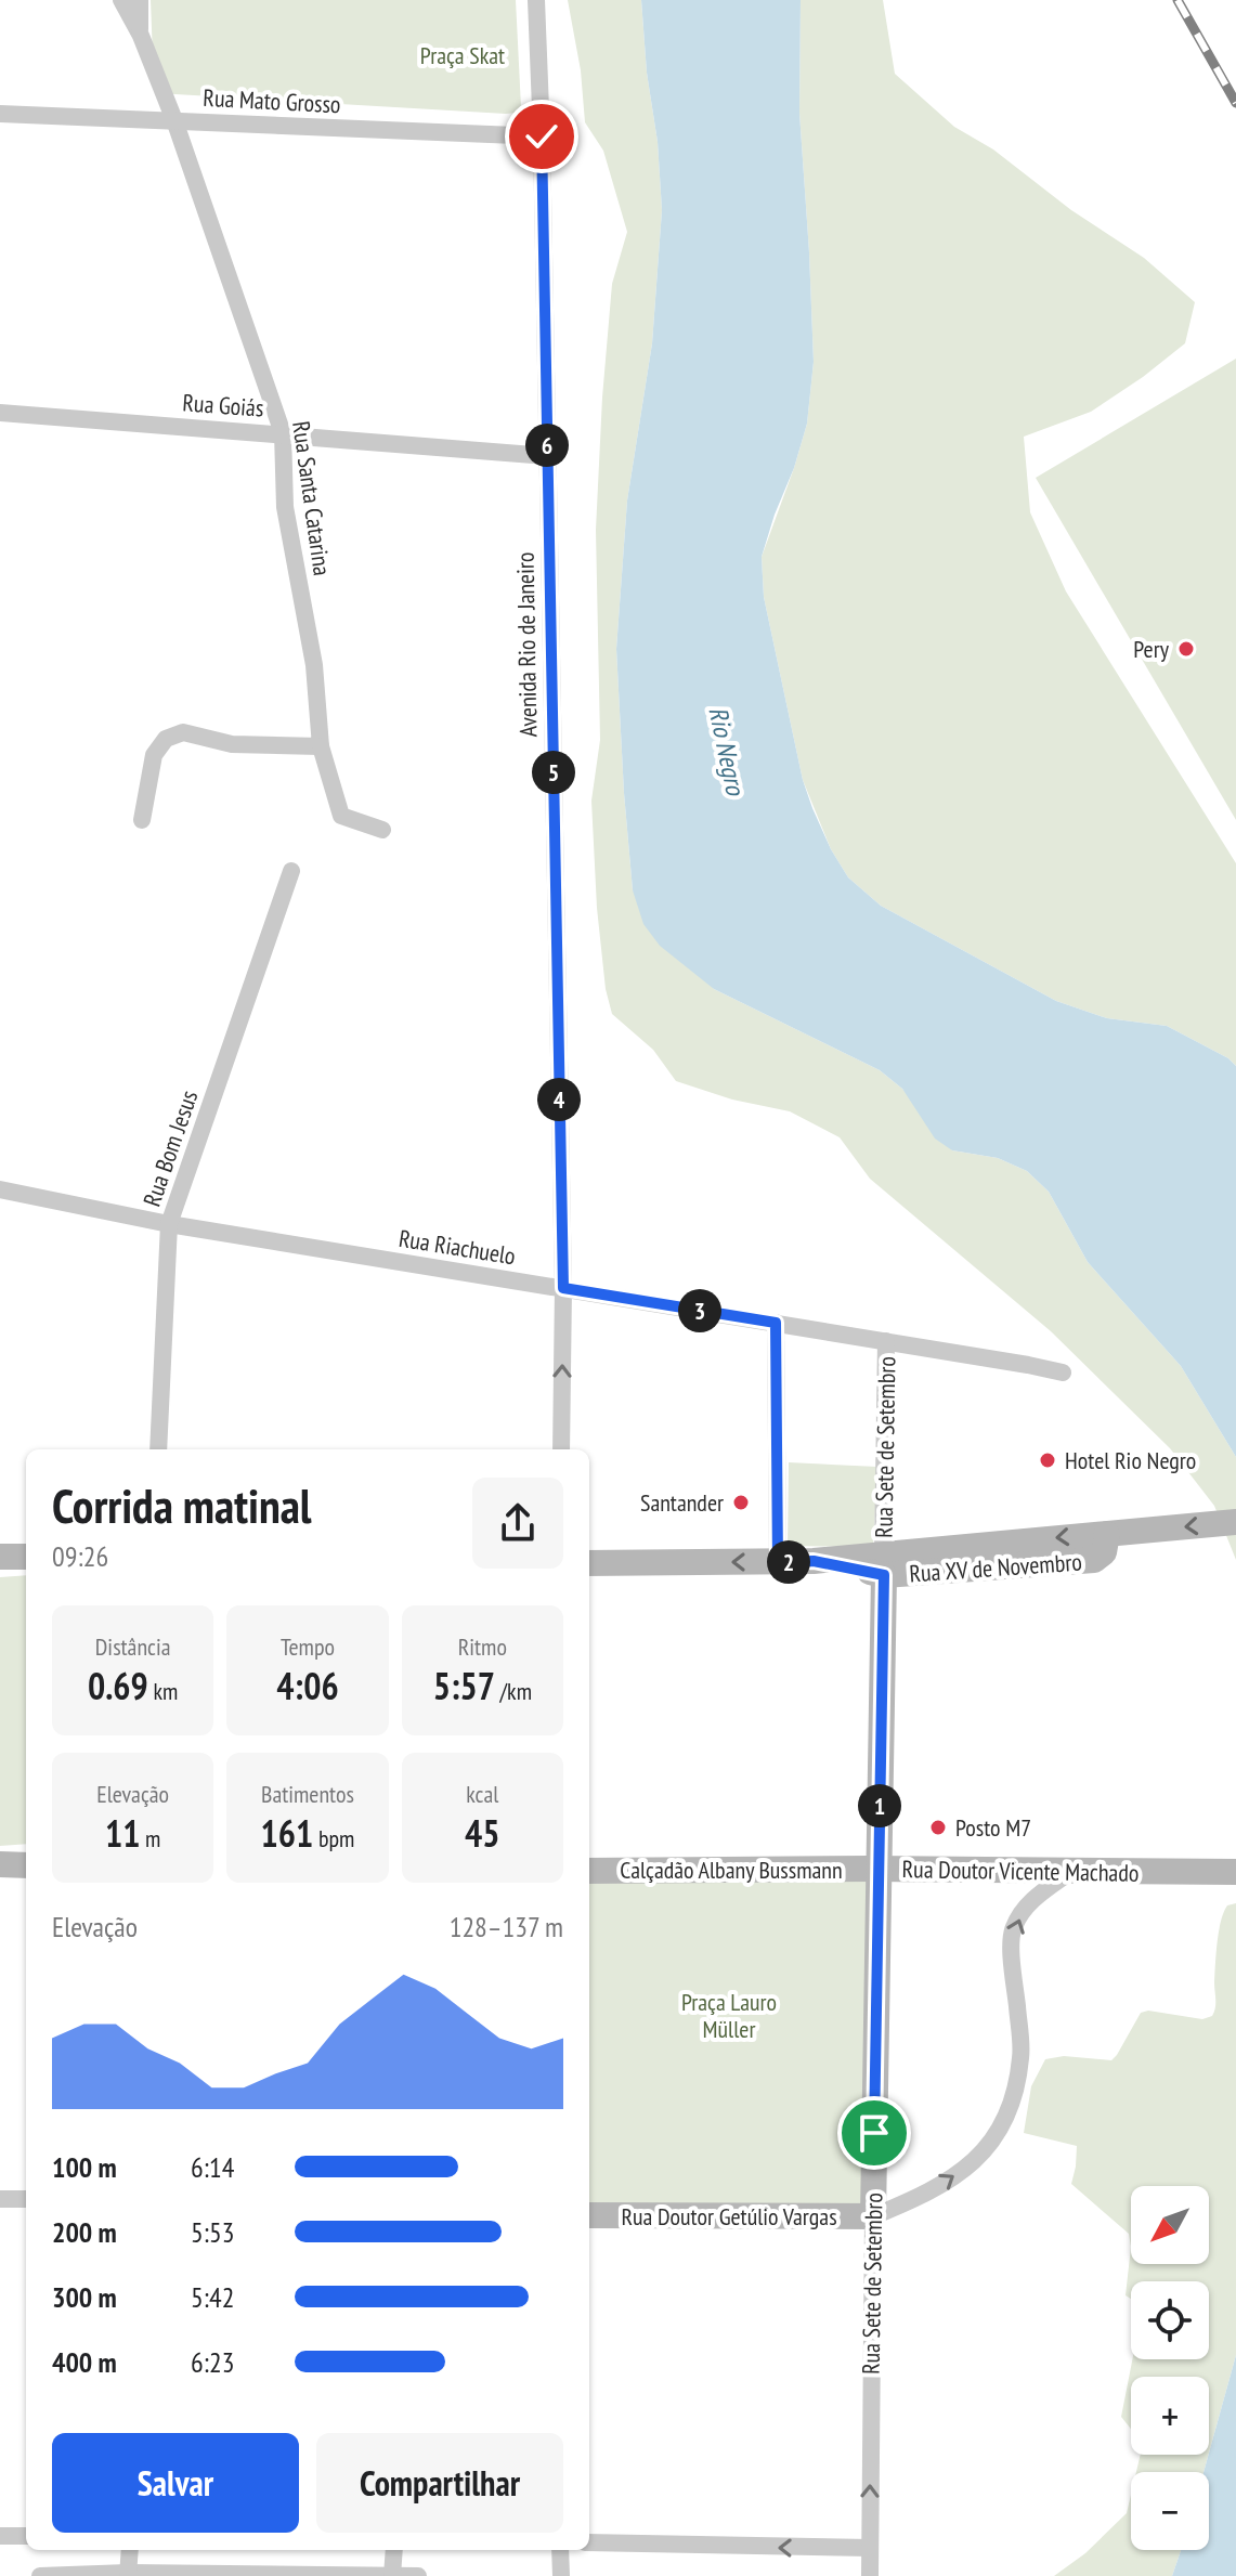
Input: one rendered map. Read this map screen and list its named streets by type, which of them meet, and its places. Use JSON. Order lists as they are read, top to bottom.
{
  "streets": {
    "main road": [
      "Rua Sete de Setembro",
      "Rua XV de Novembro",
      "Calçadão Albany Bussmann",
      "Rua Doutor Vicente Machado",
      "Rua Doutor Getúlio Vargas"
    ],
    "street": [
      "Rua Mato Grosso",
      "Rua Goiás",
      "Rua Santa Catarina",
      "Avenida Rio de Janeiro",
      "Rua Bom Jesus",
      "Rua Riachuelo"
    ]
  },
  "crossings": [
    ["Rua Mato Grosso", "Rua Santa Catarina"],
    ["Rua Mato Grosso", "Avenida Rio de Janeiro"],
    ["Rua Goiás", "Rua Santa Catarina"],
    ["Rua Goiás", "Avenida Rio de Janeiro"],
    ["Avenida Rio de Janeiro", "Rua Riachuelo"],
    ["Rua Bom Jesus", "Rua Riachuelo"],
    ["Rua Riachuelo", "Rua Sete de Setembro"],
    ["Rua Sete de Setembro", "Rua XV de Novembro"],
    ["Rua Sete de Setembro", "Calçadão Albany Bussmann"],
    ["Rua Sete de Setembro", "Rua Doutor Vicente Machado"],
    ["Rua Sete de Setembro", "Rua Doutor Getúlio Vargas"],
    ["Calçadão Albany Bussmann", "Rua Doutor Vicente Machado"]
  ],
  "one_way": ["Rua XV de Novembro"],
  "water": ["Rio Negro"],
  "parks": ["Praça Skat", "Praça Lauro Müller"],
  "places": [
    "Pery",
    "Hotel Rio Negro",
    "Santander",
    "Posto M7"
  ],
  "north": "bottom left",
  "page": {
    "pins": [
      "6",
      "5",
      "4",
      "3",
      "2",
      "1"
    ],
    "heading": ["Corrida matinal", "09:26"],
    "stats": [
      ["Distância", "0.69 km"],
      ["Tempo", "4:06"],
      ["Ritmo", "5:57 /km"],
      ["Elevação", "11 m"],
      ["Batimentos", "161 bpm"],
      ["kcal", "45"]
    ],
    "chart": ["Elevação", "128–137 m"],
    "list": [
      {
        "name": "100 m",
        "note": "6:14"
      },
      {
        "name": "200 m",
        "note": "5:53"
      },
      {
        "name": "300 m",
        "note": "5:42"
      },
      {
        "name": "400 m",
        "note": "6:23"
      }
    ],
    "map_buttons": ["+", "−"],
    "buttons": ["Salvar", "Compartilhar"]
  }
}
